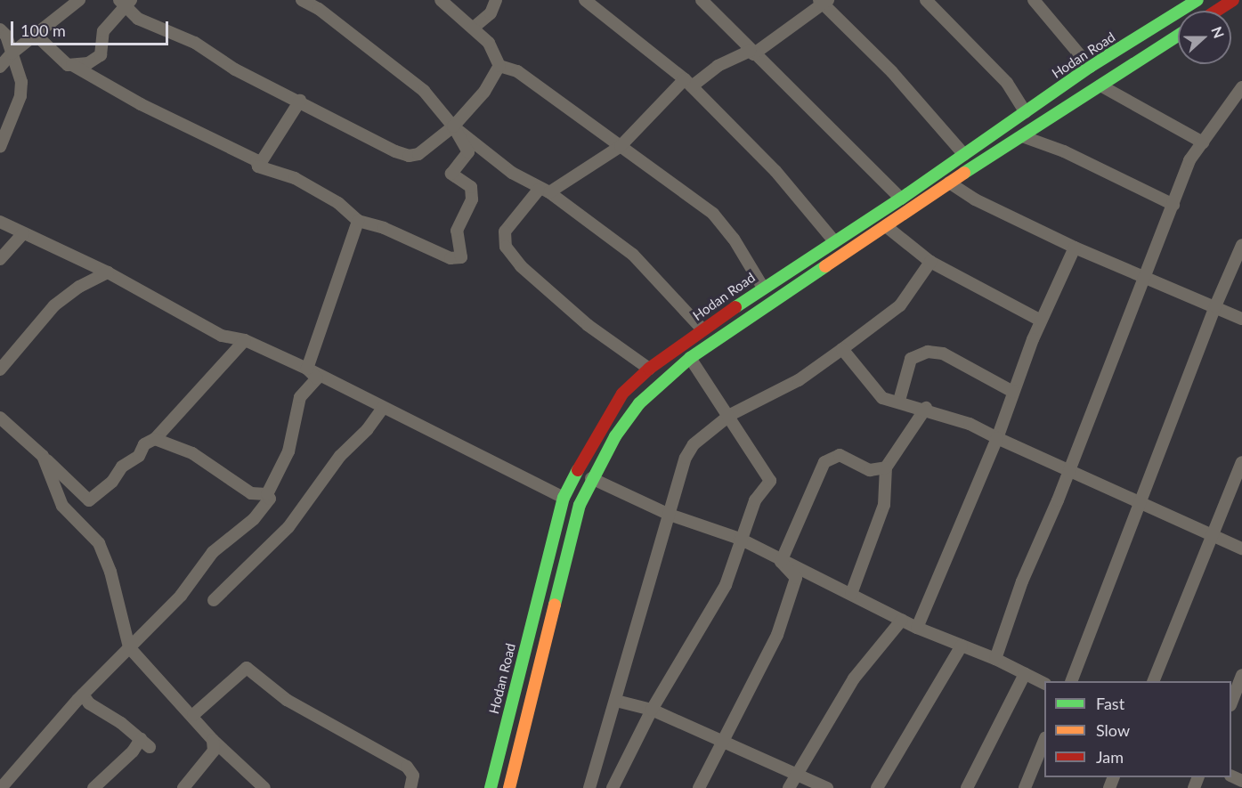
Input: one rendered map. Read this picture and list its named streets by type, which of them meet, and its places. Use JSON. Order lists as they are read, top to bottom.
{
  "streets": {
    "main road": ["Hodan Road"]
  },
  "legend": ["Fast", "Slow", "Jam"],
  "scale_bar": "100 m",
  "north": "right"
}
